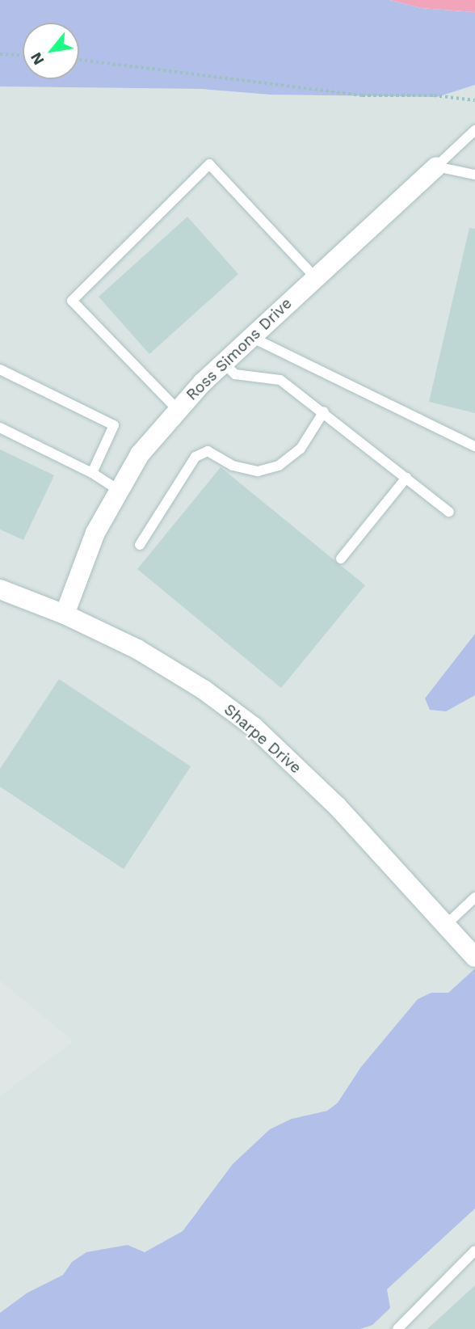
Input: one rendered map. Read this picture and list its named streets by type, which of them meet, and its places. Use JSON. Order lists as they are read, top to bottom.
{
  "streets": {
    "street": ["Ross Simons Drive", "Sharpe Drive"]
  },
  "crossings": [
    ["Ross Simons Drive", "Sharpe Drive"]
  ],
  "north": "bottom left"
}
